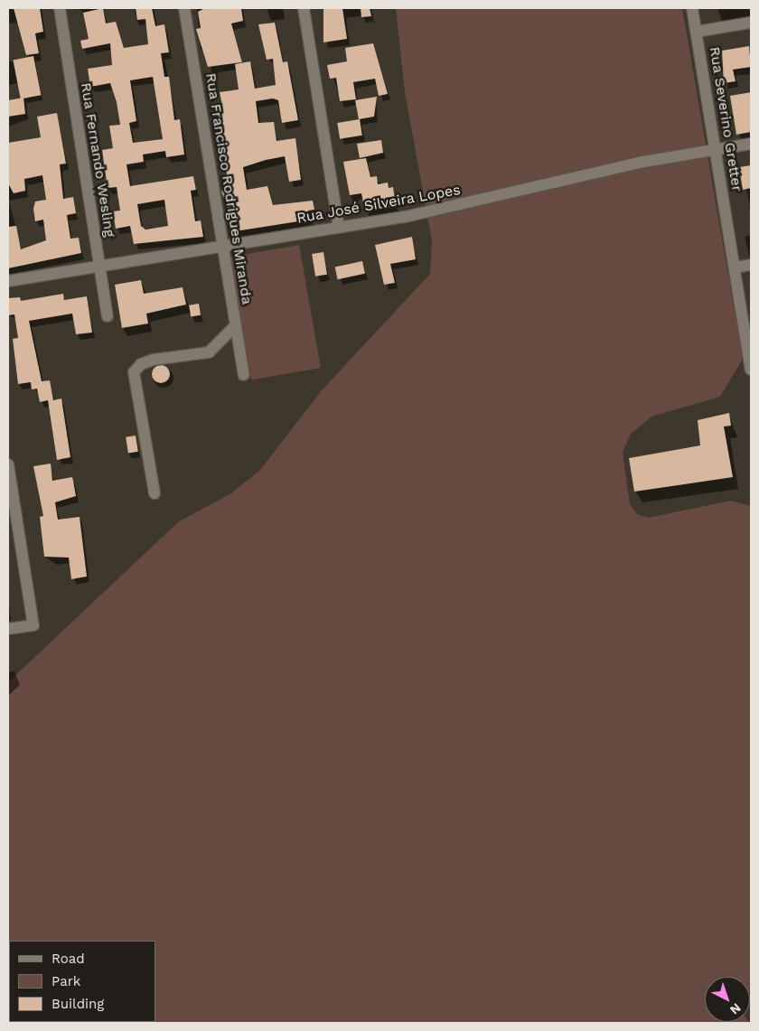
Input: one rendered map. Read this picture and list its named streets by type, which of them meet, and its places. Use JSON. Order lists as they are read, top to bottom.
{
  "streets": {
    "street": [
      "Rua Severino Gretter",
      "Rua Fernando Wesling",
      "Rua Francisco Rodrigues Miranda",
      "Rua José Silveira Lopes"
    ]
  },
  "crossings": [
    ["Rua Severino Gretter", "Rua José Silveira Lopes"],
    ["Rua Fernando Wesling", "Rua José Silveira Lopes"],
    ["Rua Francisco Rodrigues Miranda", "Rua José Silveira Lopes"]
  ],
  "legend": ["Road", "Park", "Building"],
  "north": "bottom right"
}
